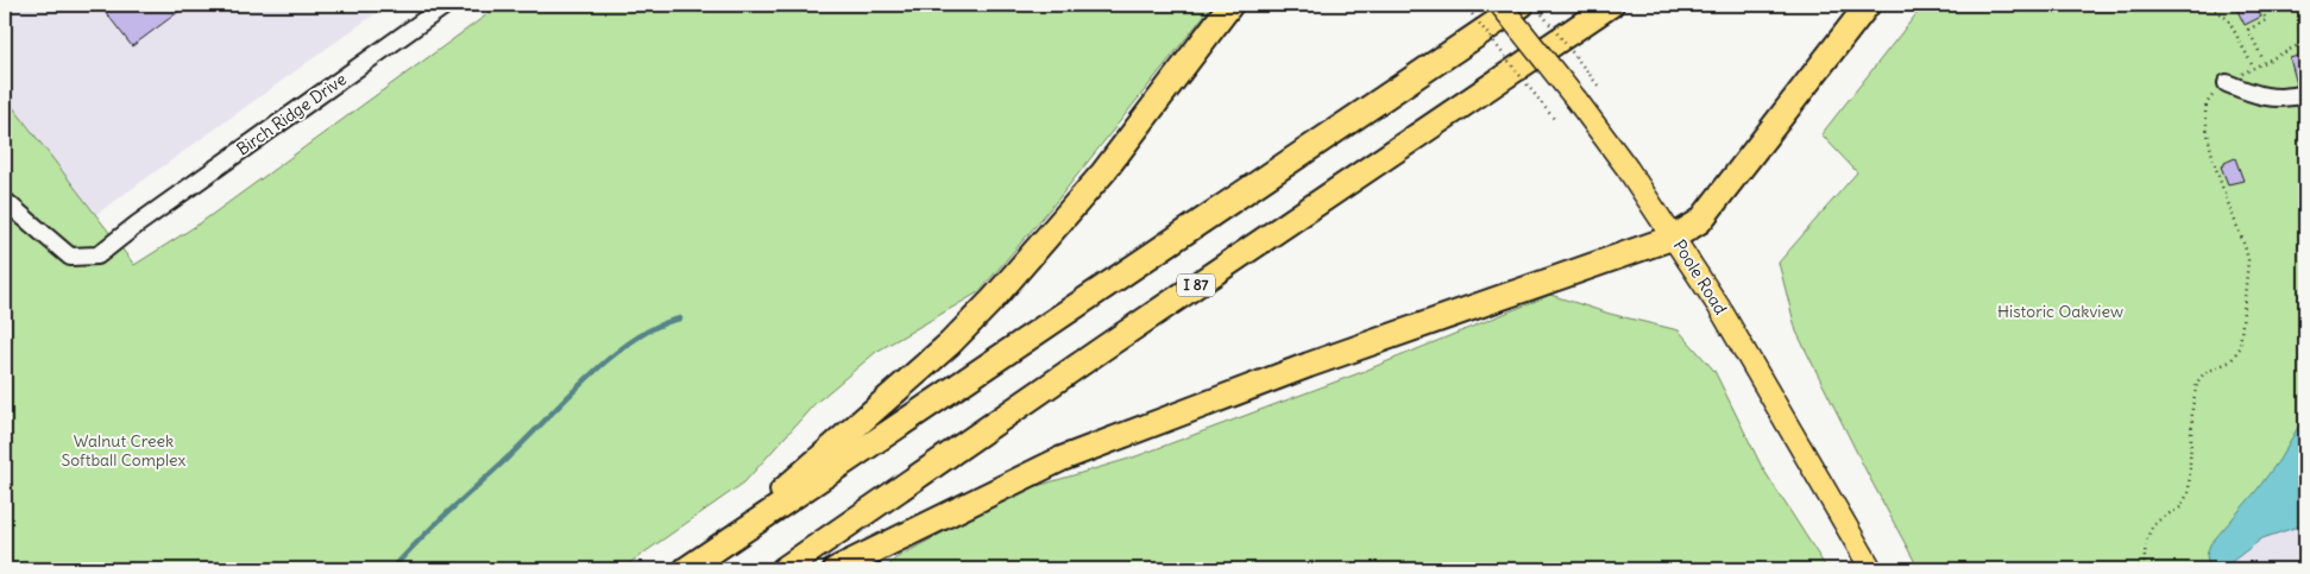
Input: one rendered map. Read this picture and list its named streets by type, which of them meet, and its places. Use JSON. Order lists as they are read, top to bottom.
{
  "streets": {
    "highway": ["I 87"],
    "main road": ["Poole Road"],
    "street": ["Birch Ridge Drive"]
  },
  "parks": ["Historic Oakview", "Walnut Creek Softball Complex"]
}
